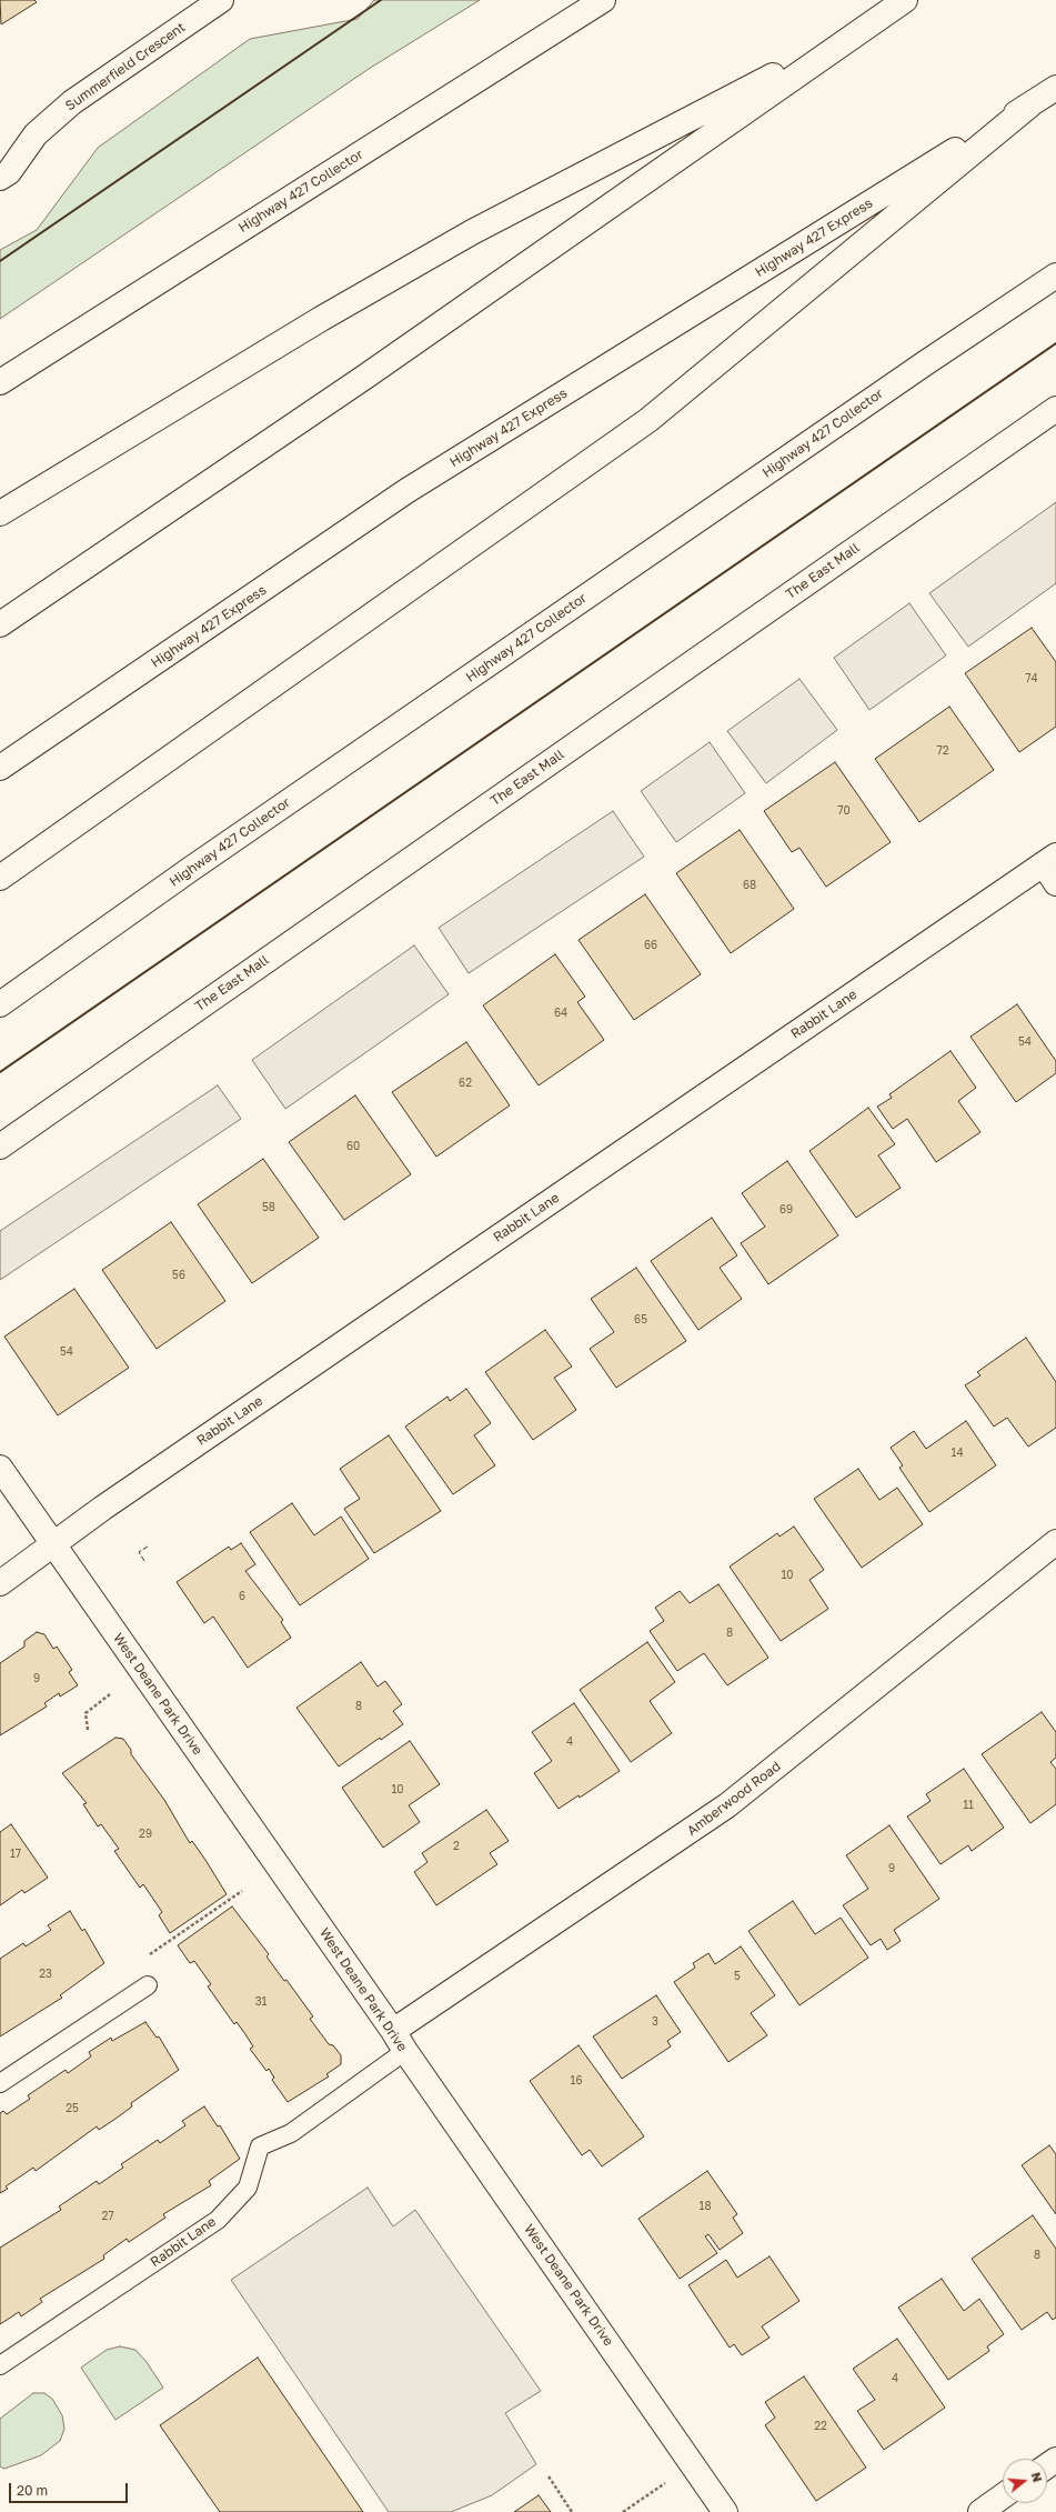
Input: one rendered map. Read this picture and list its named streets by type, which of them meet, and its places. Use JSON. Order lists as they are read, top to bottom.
{
  "streets": {
    "main road": [
      "Summerfield Crescent",
      "Highway 427 Collector",
      "Highway 427 Express",
      "The East Mall",
      "Rabbit Lane",
      "West Deane Park Drive",
      "Amberwood Road"
    ]
  },
  "crossings": [
    ["Rabbit Lane", "West Deane Park Drive"],
    ["Rabbit Lane", "Amberwood Road"],
    ["West Deane Park Drive", "Amberwood Road"]
  ],
  "house_numbers": [
    "74",
    "72",
    "70",
    "68",
    "66",
    "64",
    "54",
    "62",
    "60",
    "58",
    "69",
    "56",
    "65",
    "54",
    "14",
    "10",
    "6",
    "8",
    "9",
    "8",
    "4",
    "10",
    "11",
    "29",
    "2",
    "17",
    "9",
    "23",
    "5",
    "31",
    "3",
    "16",
    "25",
    "18",
    "27",
    "8",
    "4",
    "22"
  ],
  "scale_bar": "20 m",
  "north": "right"
}
